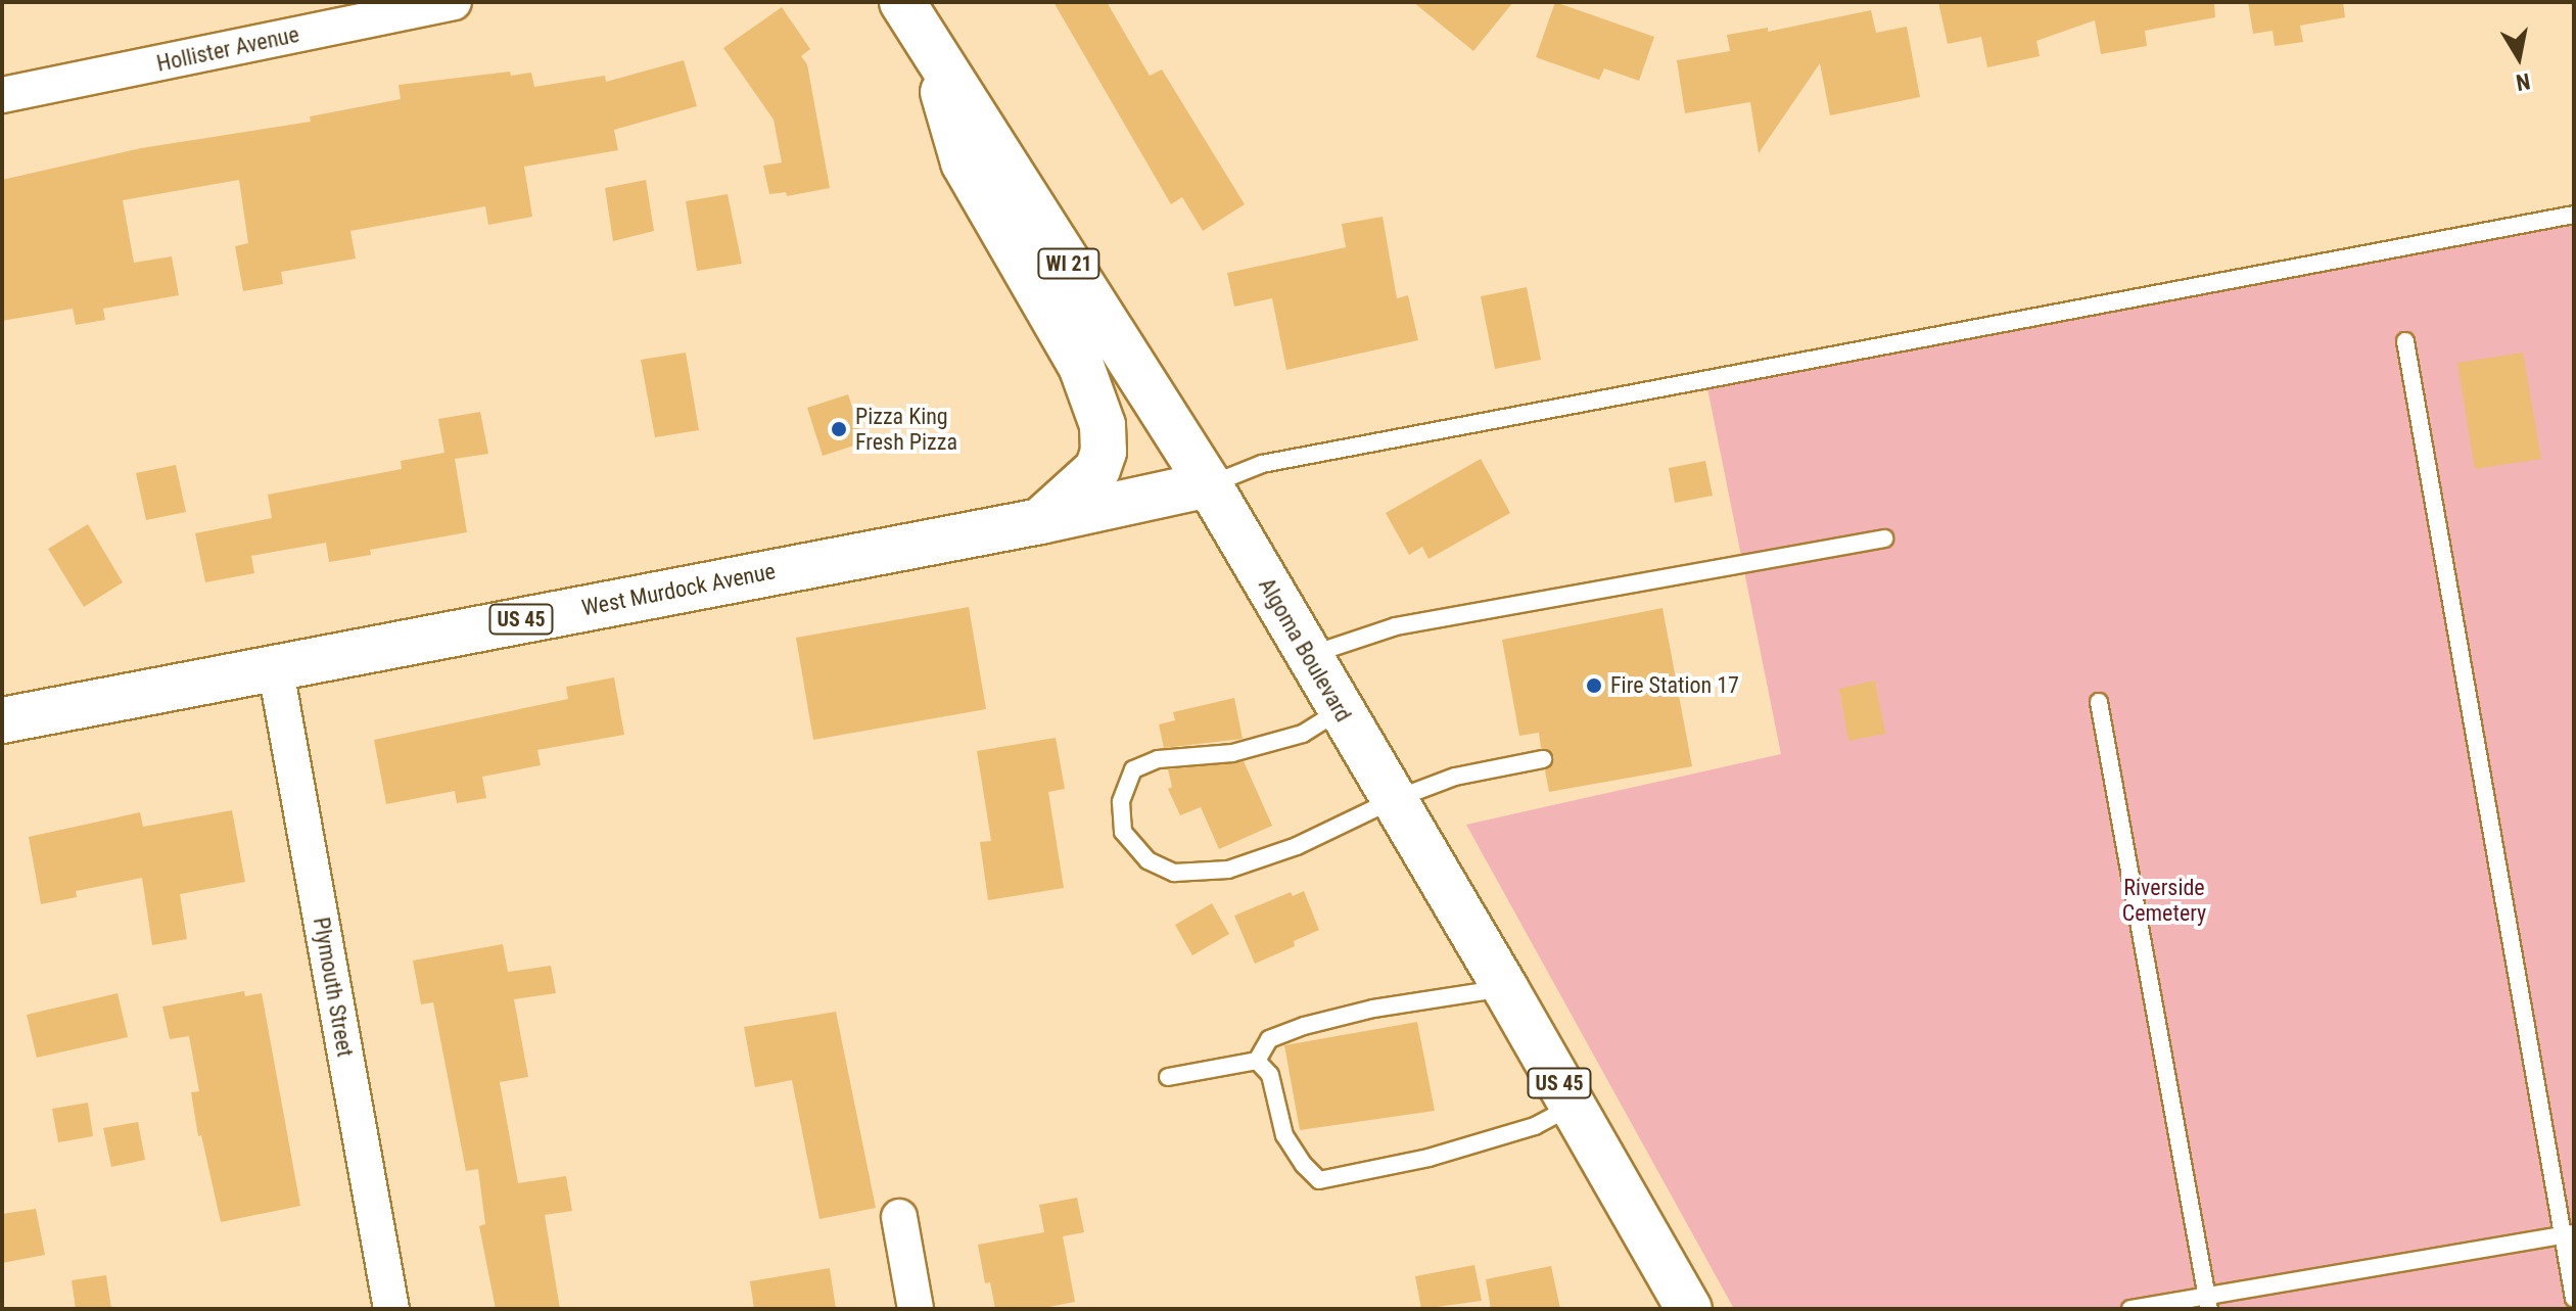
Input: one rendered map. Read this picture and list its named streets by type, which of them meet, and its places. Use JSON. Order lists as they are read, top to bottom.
{
  "streets": {
    "main road": [
      "WI 21",
      "West Murdock Avenue",
      "US 45",
      "Algoma Boulevard"
    ],
    "street": ["Hollister Avenue", "Plymouth Street"]
  },
  "crossings": [
    ["West Murdock Avenue", "Algoma Boulevard"],
    ["West Murdock Avenue", "Plymouth Street"]
  ],
  "parks": ["Riverside Cemetery"],
  "places": ["Pizza King Fresh Pizza", "Fire Station 17"],
  "north": "bottom"
}
